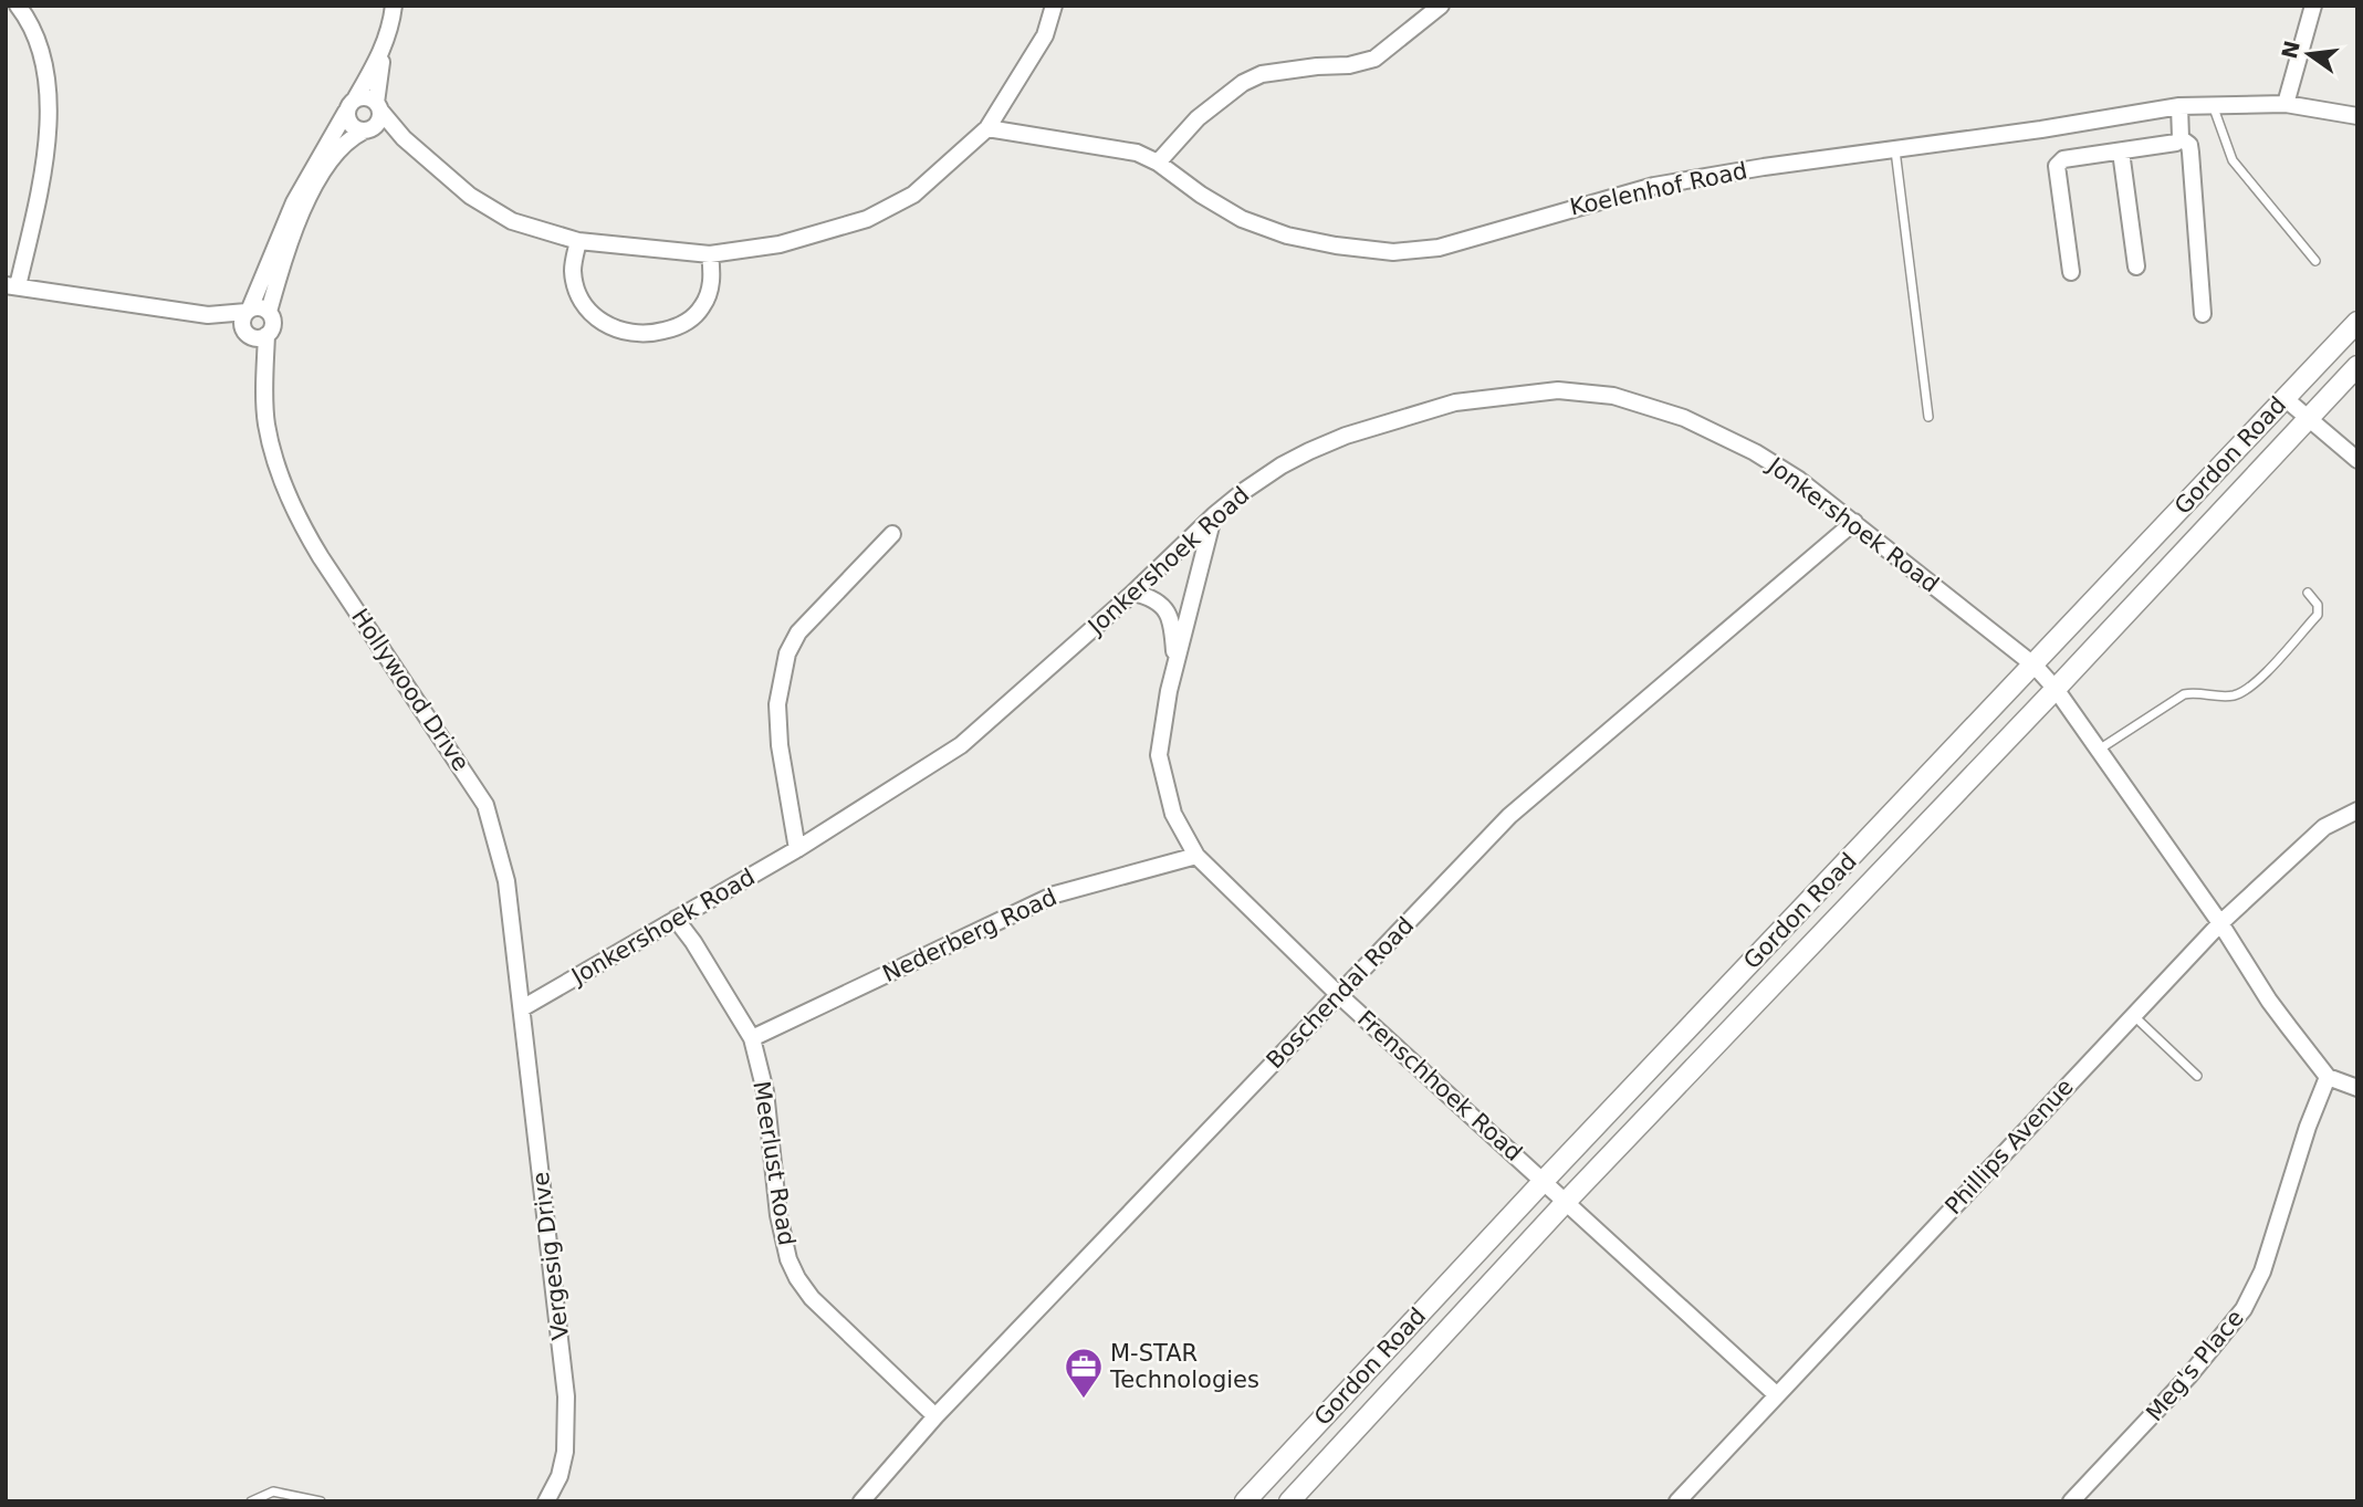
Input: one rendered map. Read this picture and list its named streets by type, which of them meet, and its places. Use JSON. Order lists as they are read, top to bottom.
{
  "streets": {
    "street": [
      "Koelenhof Road",
      "Gordon Road",
      "Jonkershoek Road",
      "Hollywood Drive",
      "Nederberg Road",
      "Boschendal Road",
      "Frenschhoek Road",
      "Phillips Avenue",
      "Meerlust Road",
      "Vergesig Drive",
      "Meg's Place"
    ]
  },
  "crossings": [
    ["Gordon Road", "Jonkershoek Road"],
    ["Gordon Road", "Frenschhoek Road"],
    ["Jonkershoek Road", "Hollywood Drive"],
    ["Jonkershoek Road", "Boschendal Road"],
    ["Jonkershoek Road", "Frenschhoek Road"],
    ["Jonkershoek Road", "Phillips Avenue"],
    ["Jonkershoek Road", "Meerlust Road"],
    ["Jonkershoek Road", "Vergesig Drive"],
    ["Jonkershoek Road", "Meg's Place"],
    ["Hollywood Drive", "Vergesig Drive"],
    ["Nederberg Road", "Frenschhoek Road"],
    ["Nederberg Road", "Meerlust Road"],
    ["Boschendal Road", "Frenschhoek Road"],
    ["Boschendal Road", "Meerlust Road"],
    ["Frenschhoek Road", "Phillips Avenue"]
  ],
  "places": {
    "office": ["M-STAR Technologies"]
  },
  "north": "left"
}
